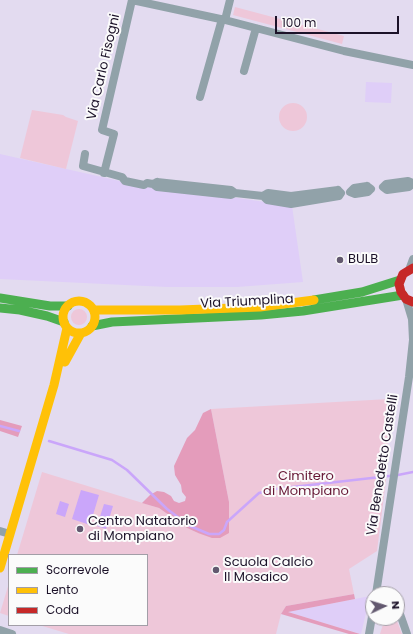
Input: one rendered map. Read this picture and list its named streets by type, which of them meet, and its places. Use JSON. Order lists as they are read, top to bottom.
{
  "streets": {
    "main road": ["Via Triumplina"],
    "street": ["Via Carlo Fisogni", "Via Benedetto Castelli"]
  },
  "crossings": [
    ["Via Triumplina", "Via Benedetto Castelli"]
  ],
  "parks": ["Cimitero di Mompiano"],
  "places": ["BULB", "Centro Natatorio di Mompiano", "Scuola Calcio Il Mosaico"],
  "legend": ["Scorrevole", "Lento", "Coda"],
  "scale_bar": "100 m",
  "north": "right"
}
